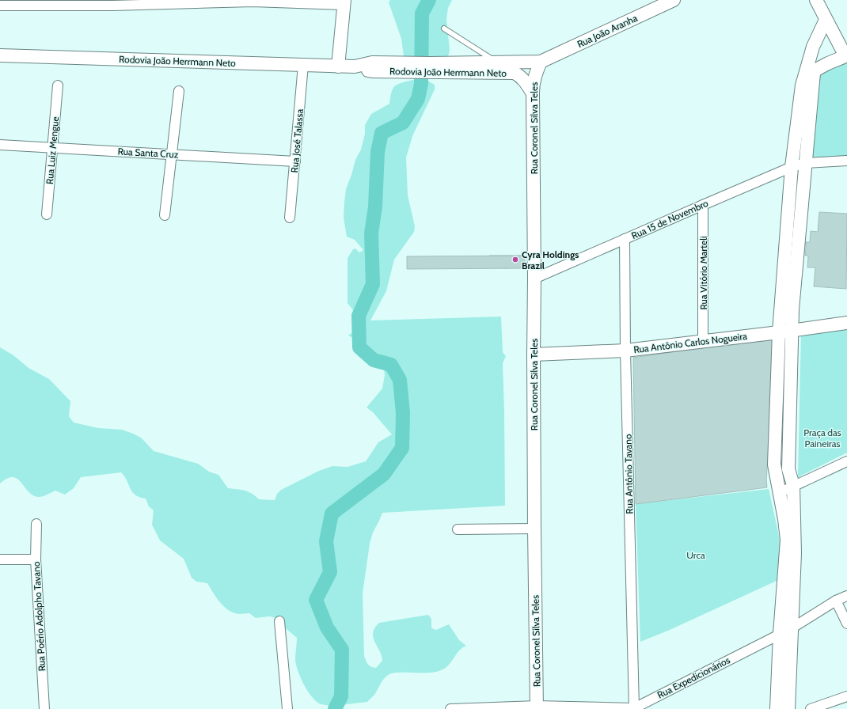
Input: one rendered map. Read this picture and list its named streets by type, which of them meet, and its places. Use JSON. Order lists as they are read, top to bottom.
{
  "streets": {
    "street": [
      "Rua João Aranha",
      "Rodovia João Herrmann Neto",
      "Rua Coronel Silva Teles",
      "Rua José Talassa",
      "Rua Luiz Mengue",
      "Rua Santa Cruz",
      "Rua 15 de Novembro",
      "Rua Vitório Marteli",
      "Rua Antônio Carlos Nogueira",
      "Rua Antônio Tavano",
      "Rua Poério Adolpho Tavano",
      "Rua Expedicionários"
    ]
  },
  "crossings": [
    ["Rua João Aranha", "Rodovia João Herrmann Neto"],
    ["Rua João Aranha", "Rua Coronel Silva Teles"],
    ["Rodovia João Herrmann Neto", "Rua Coronel Silva Teles"],
    ["Rodovia João Herrmann Neto", "Rua José Talassa"],
    ["Rua Coronel Silva Teles", "Rua 15 de Novembro"],
    ["Rua Coronel Silva Teles", "Rua Antônio Carlos Nogueira"],
    ["Rua Coronel Silva Teles", "Rua Expedicionários"],
    ["Rua José Talassa", "Rua Santa Cruz"],
    ["Rua Luiz Mengue", "Rua Santa Cruz"],
    ["Rua 15 de Novembro", "Rua Vitório Marteli"],
    ["Rua 15 de Novembro", "Rua Antônio Tavano"],
    ["Rua Vitório Marteli", "Rua Antônio Carlos Nogueira"],
    ["Rua Antônio Carlos Nogueira", "Rua Antônio Tavano"],
    ["Rua Antônio Tavano", "Rua Expedicionários"]
  ],
  "parks": ["Praça das Paineiras", "Urca"],
  "places": ["Cyra Holdings Brazil"]
}
